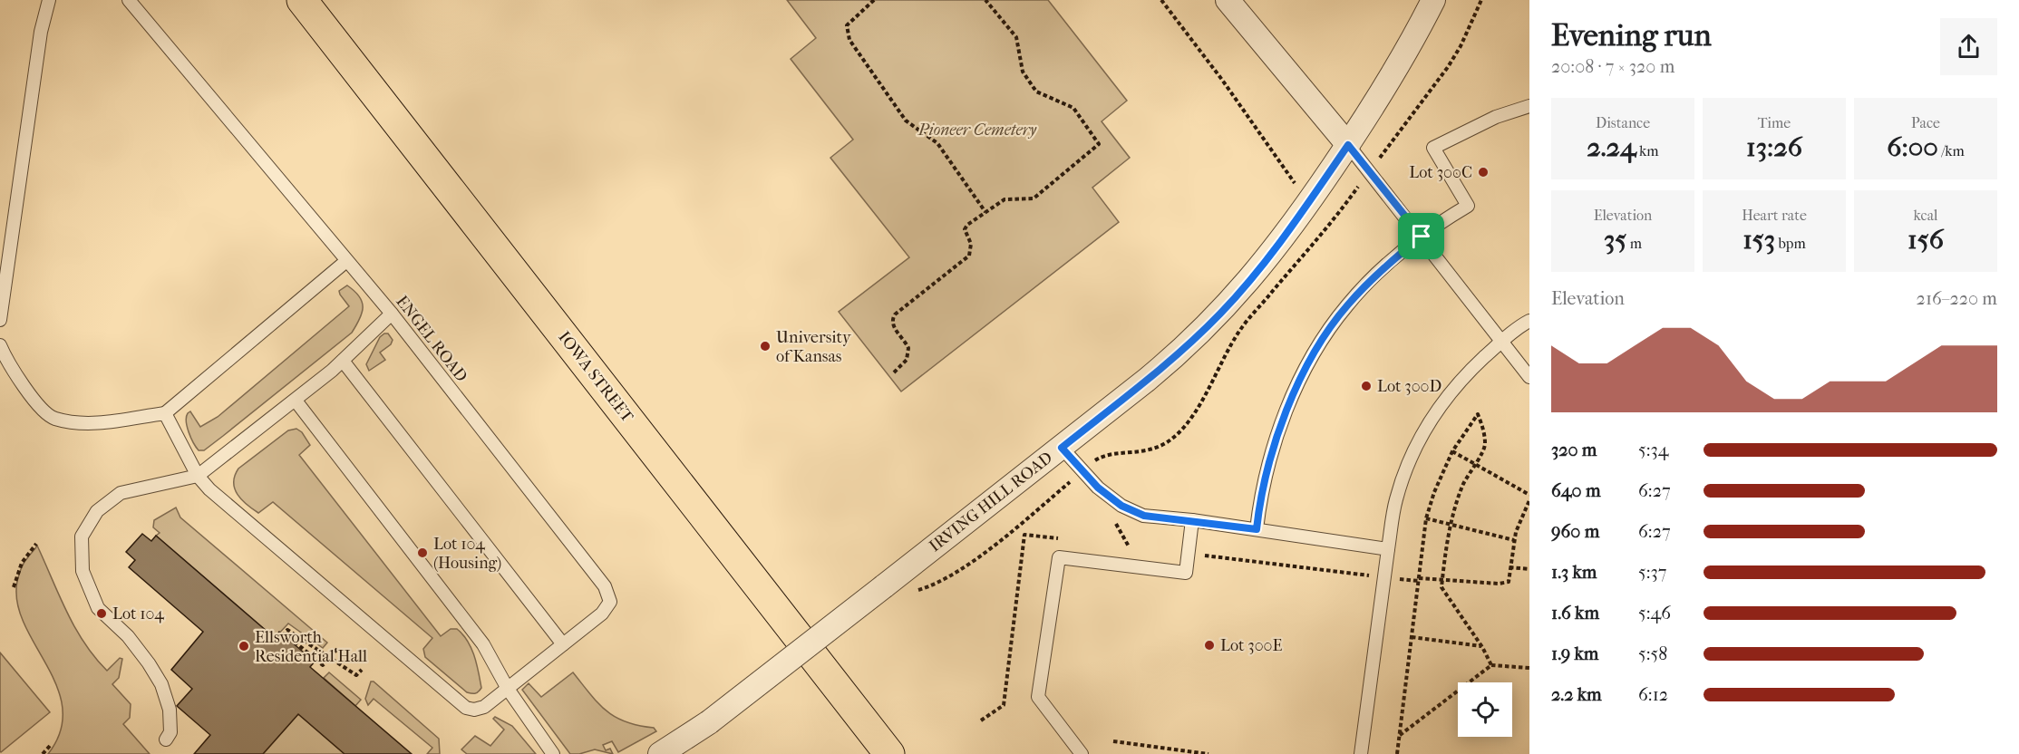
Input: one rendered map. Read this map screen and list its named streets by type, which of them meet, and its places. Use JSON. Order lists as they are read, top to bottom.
{
  "streets": {
    "highway": ["IOWA STREET"],
    "street": ["IRVING HILL ROAD"],
    "lane": ["ENGEL ROAD"]
  },
  "parks": ["Pioneer Cemetery"],
  "places": [
    "Lot 300C",
    "University of Kansas",
    "Lot 300D",
    "Lot 104 (Housing)",
    "Lot 104",
    "Lot 300E",
    "Ellsworth Residential Hall"
  ],
  "page": {
    "heading": ["Evening run", "20:08 · 7 × 320 m"],
    "stats": [
      ["Distance", "2.24 km"],
      ["Time", "13:26"],
      ["Pace", "6:00 /km"],
      ["Elevation", "35 m"],
      ["Heart rate", "153 bpm"],
      ["kcal", "156"]
    ],
    "chart": ["Elevation", "216–220 m"],
    "list": [
      {
        "name": "320 m",
        "note": "5:34"
      },
      {
        "name": "640 m",
        "note": "6:27"
      },
      {
        "name": "960 m",
        "note": "6:27"
      },
      {
        "name": "1.3 km",
        "note": "5:37"
      },
      {
        "name": "1.6 km",
        "note": "5:46"
      },
      {
        "name": "1.9 km",
        "note": "5:58"
      },
      {
        "name": "2.2 km",
        "note": "6:12"
      }
    ]
  }
}
